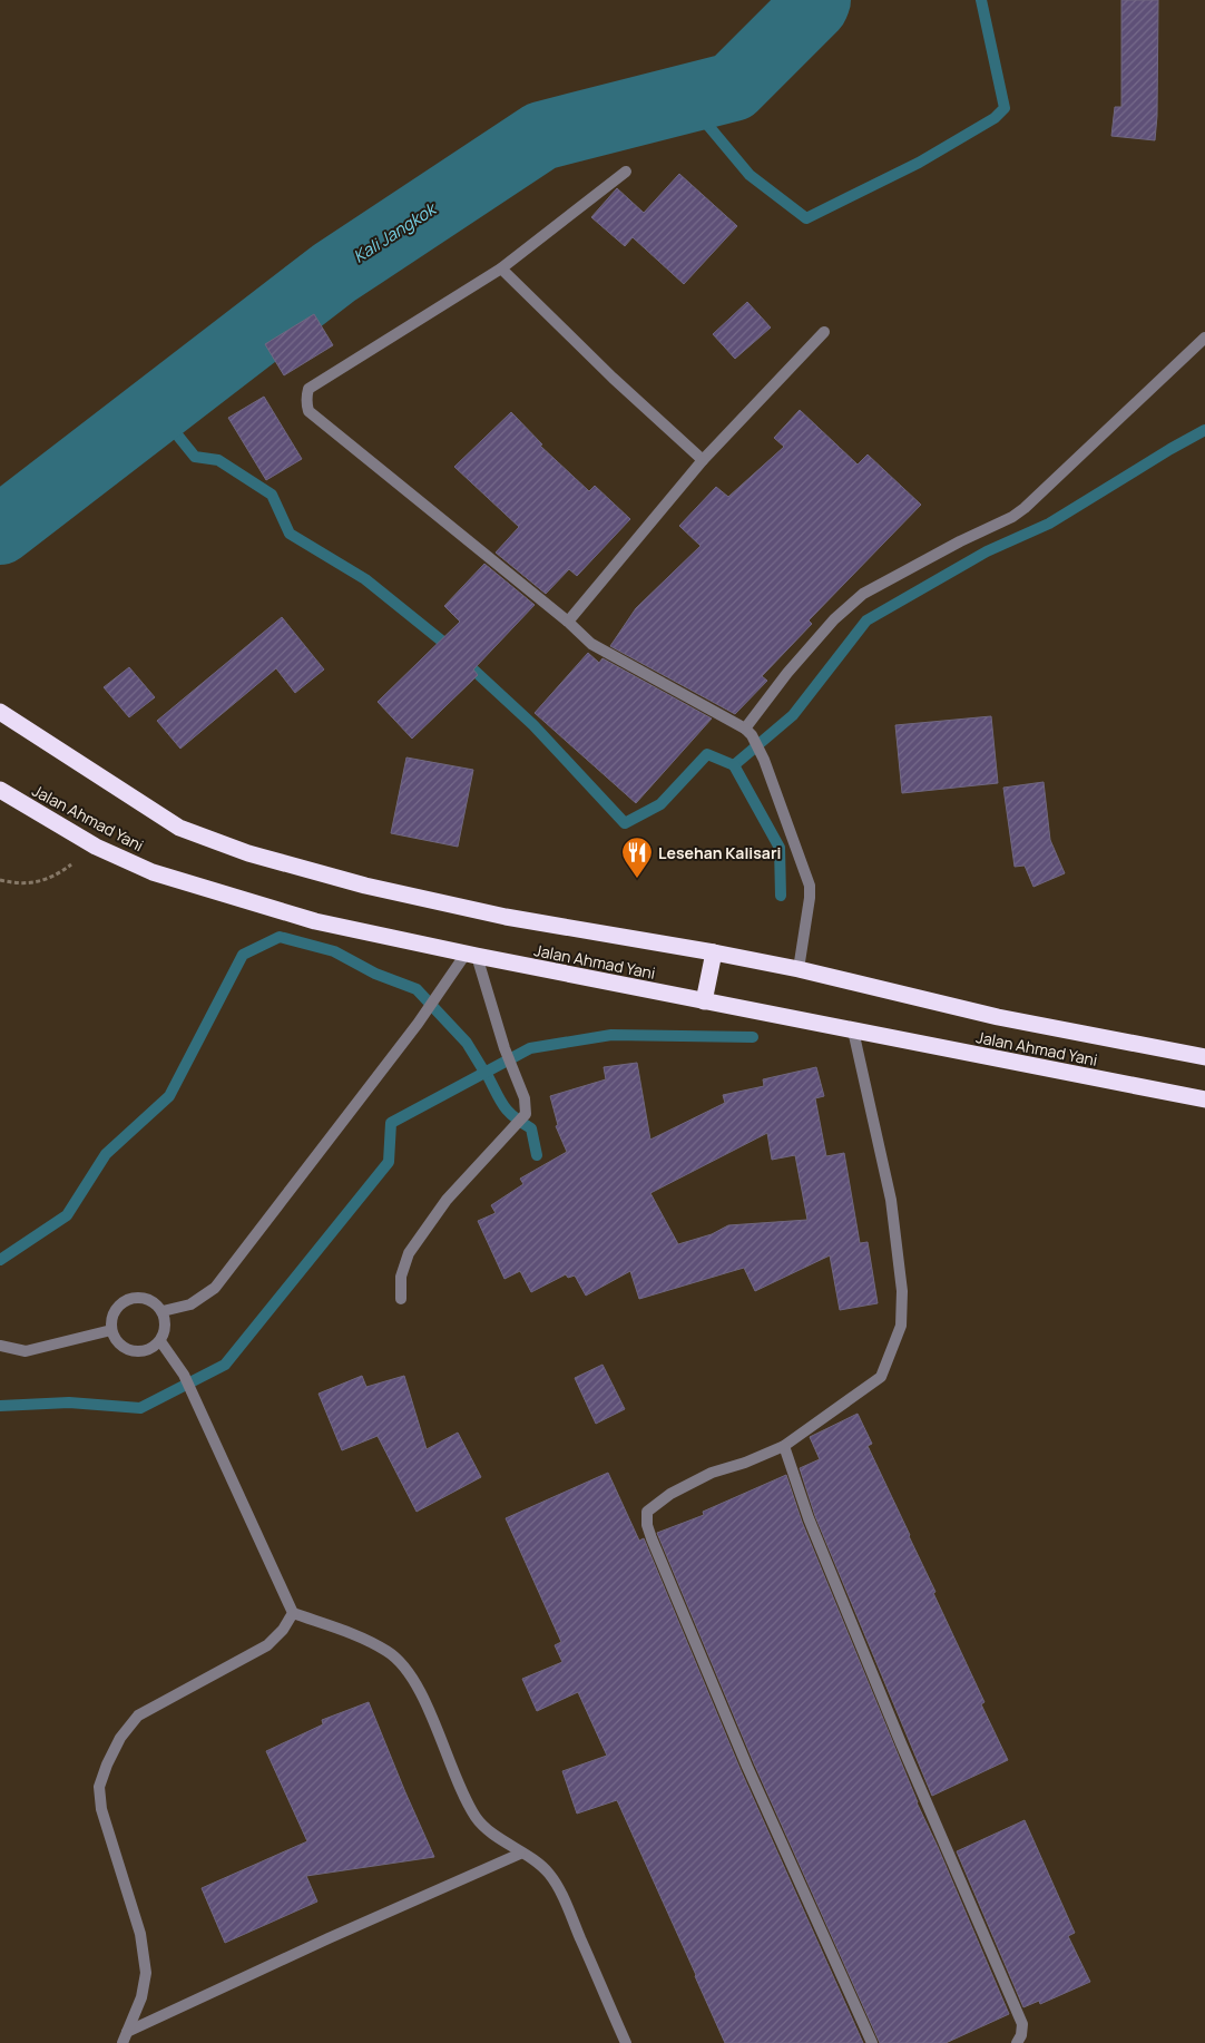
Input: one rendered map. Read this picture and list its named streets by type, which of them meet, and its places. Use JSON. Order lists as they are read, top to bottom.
{
  "streets": {
    "highway": ["Jalan Ahmad Yani"]
  },
  "water": ["Kali Jangkok"],
  "places": {
    "restaurant": ["Lesehan Kalisari"]
  }
}
